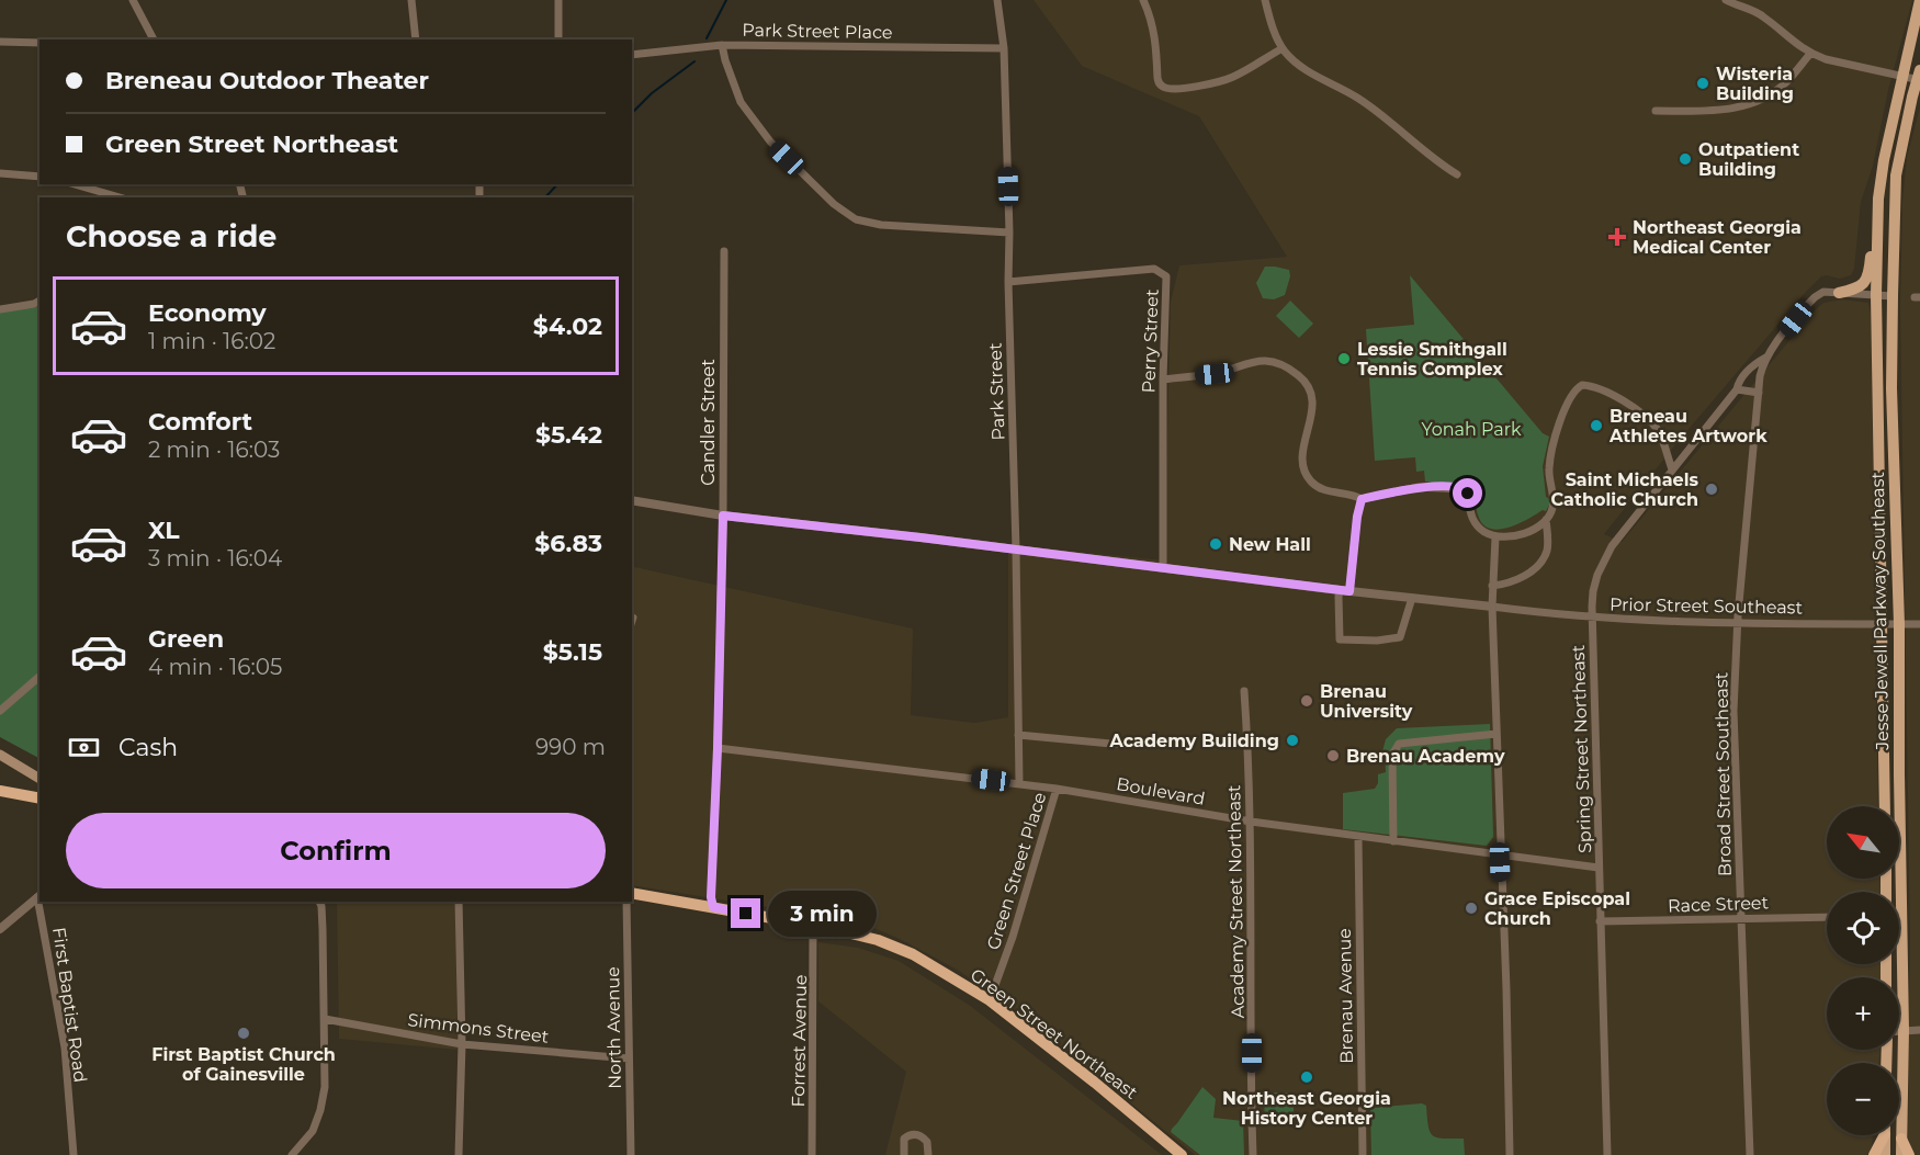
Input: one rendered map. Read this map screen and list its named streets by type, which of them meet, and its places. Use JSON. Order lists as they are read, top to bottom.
{
  "streets": {
    "highway": ["Green Street Northeast"],
    "main road": ["Jesse Jewell Parkway Southeast"],
    "street": [
      "Park Street Place",
      "Perry Street",
      "Park Street",
      "Candler Street",
      "Prior Street Southeast",
      "Spring Street Northeast",
      "Broad Street Southeast",
      "Boulevard",
      "Green Street Place",
      "Academy Street Northeast",
      "Race Street",
      "Brenau Avenue",
      "First Baptist Road",
      "Simmons Street",
      "North Avenue",
      "Forrest Avenue"
    ]
  },
  "crossings": [
    ["Park Street Place", "Park Street"],
    ["Perry Street", "Park Street"],
    ["Park Street", "Boulevard"],
    ["Candler Street", "Boulevard"],
    ["Candler Street", "Green Street Northeast"],
    ["Prior Street Southeast", "Jesse Jewell Parkway Southeast"],
    ["Prior Street Southeast", "Spring Street Northeast"],
    ["Prior Street Southeast", "Broad Street Southeast"],
    ["Jesse Jewell Parkway Southeast", "Spring Street Northeast"],
    ["Spring Street Northeast", "Broad Street Southeast"],
    ["Spring Street Northeast", "Boulevard"],
    ["Spring Street Northeast", "Race Street"],
    ["Broad Street Southeast", "Race Street"],
    ["Boulevard", "Green Street Place"],
    ["Boulevard", "Academy Street Northeast"],
    ["Boulevard", "Brenau Avenue"],
    ["Green Street Place", "Green Street Northeast"],
    ["Simmons Street", "North Avenue"],
    ["Green Street Northeast", "Forrest Avenue"]
  ],
  "parks": ["Yonah Park"],
  "places": {
    "other": [
      "Wisteria Building",
      "Outpatient Building",
      "Lessie Smithgall Tennis Complex",
      "Breneau Athletes Artwork",
      "Saint Michaels Catholic Church",
      "New Hall",
      "Brenau University",
      "Academy Building",
      "Brenau Academy",
      "Grace Episcopal Church",
      "First Baptist Church of Gainesville",
      "Northeast Georgia History Center"
    ],
    "health": ["Northeast Georgia Medical Center"]
  },
  "north": "top left",
  "page": {
    "banner": ["Breneau Outdoor Theater", "Green Street Northeast"],
    "heading": "Choose a ride",
    "list": [
      {
        "name": "Economy",
        "note": "1 min · 16:02",
        "value": "$4.02"
      },
      {
        "name": "Comfort",
        "note": "2 min · 16:03",
        "value": "$5.42"
      },
      {
        "name": "XL",
        "note": "3 min · 16:04",
        "value": "$6.83"
      },
      {
        "name": "Green",
        "note": "4 min · 16:05",
        "value": "$5.15"
      }
    ],
    "pay": ["Cash", "990 m"],
    "buttons": "Confirm",
    "map_buttons": ["+", "−"],
    "bubble": "3 min"
  }
}
